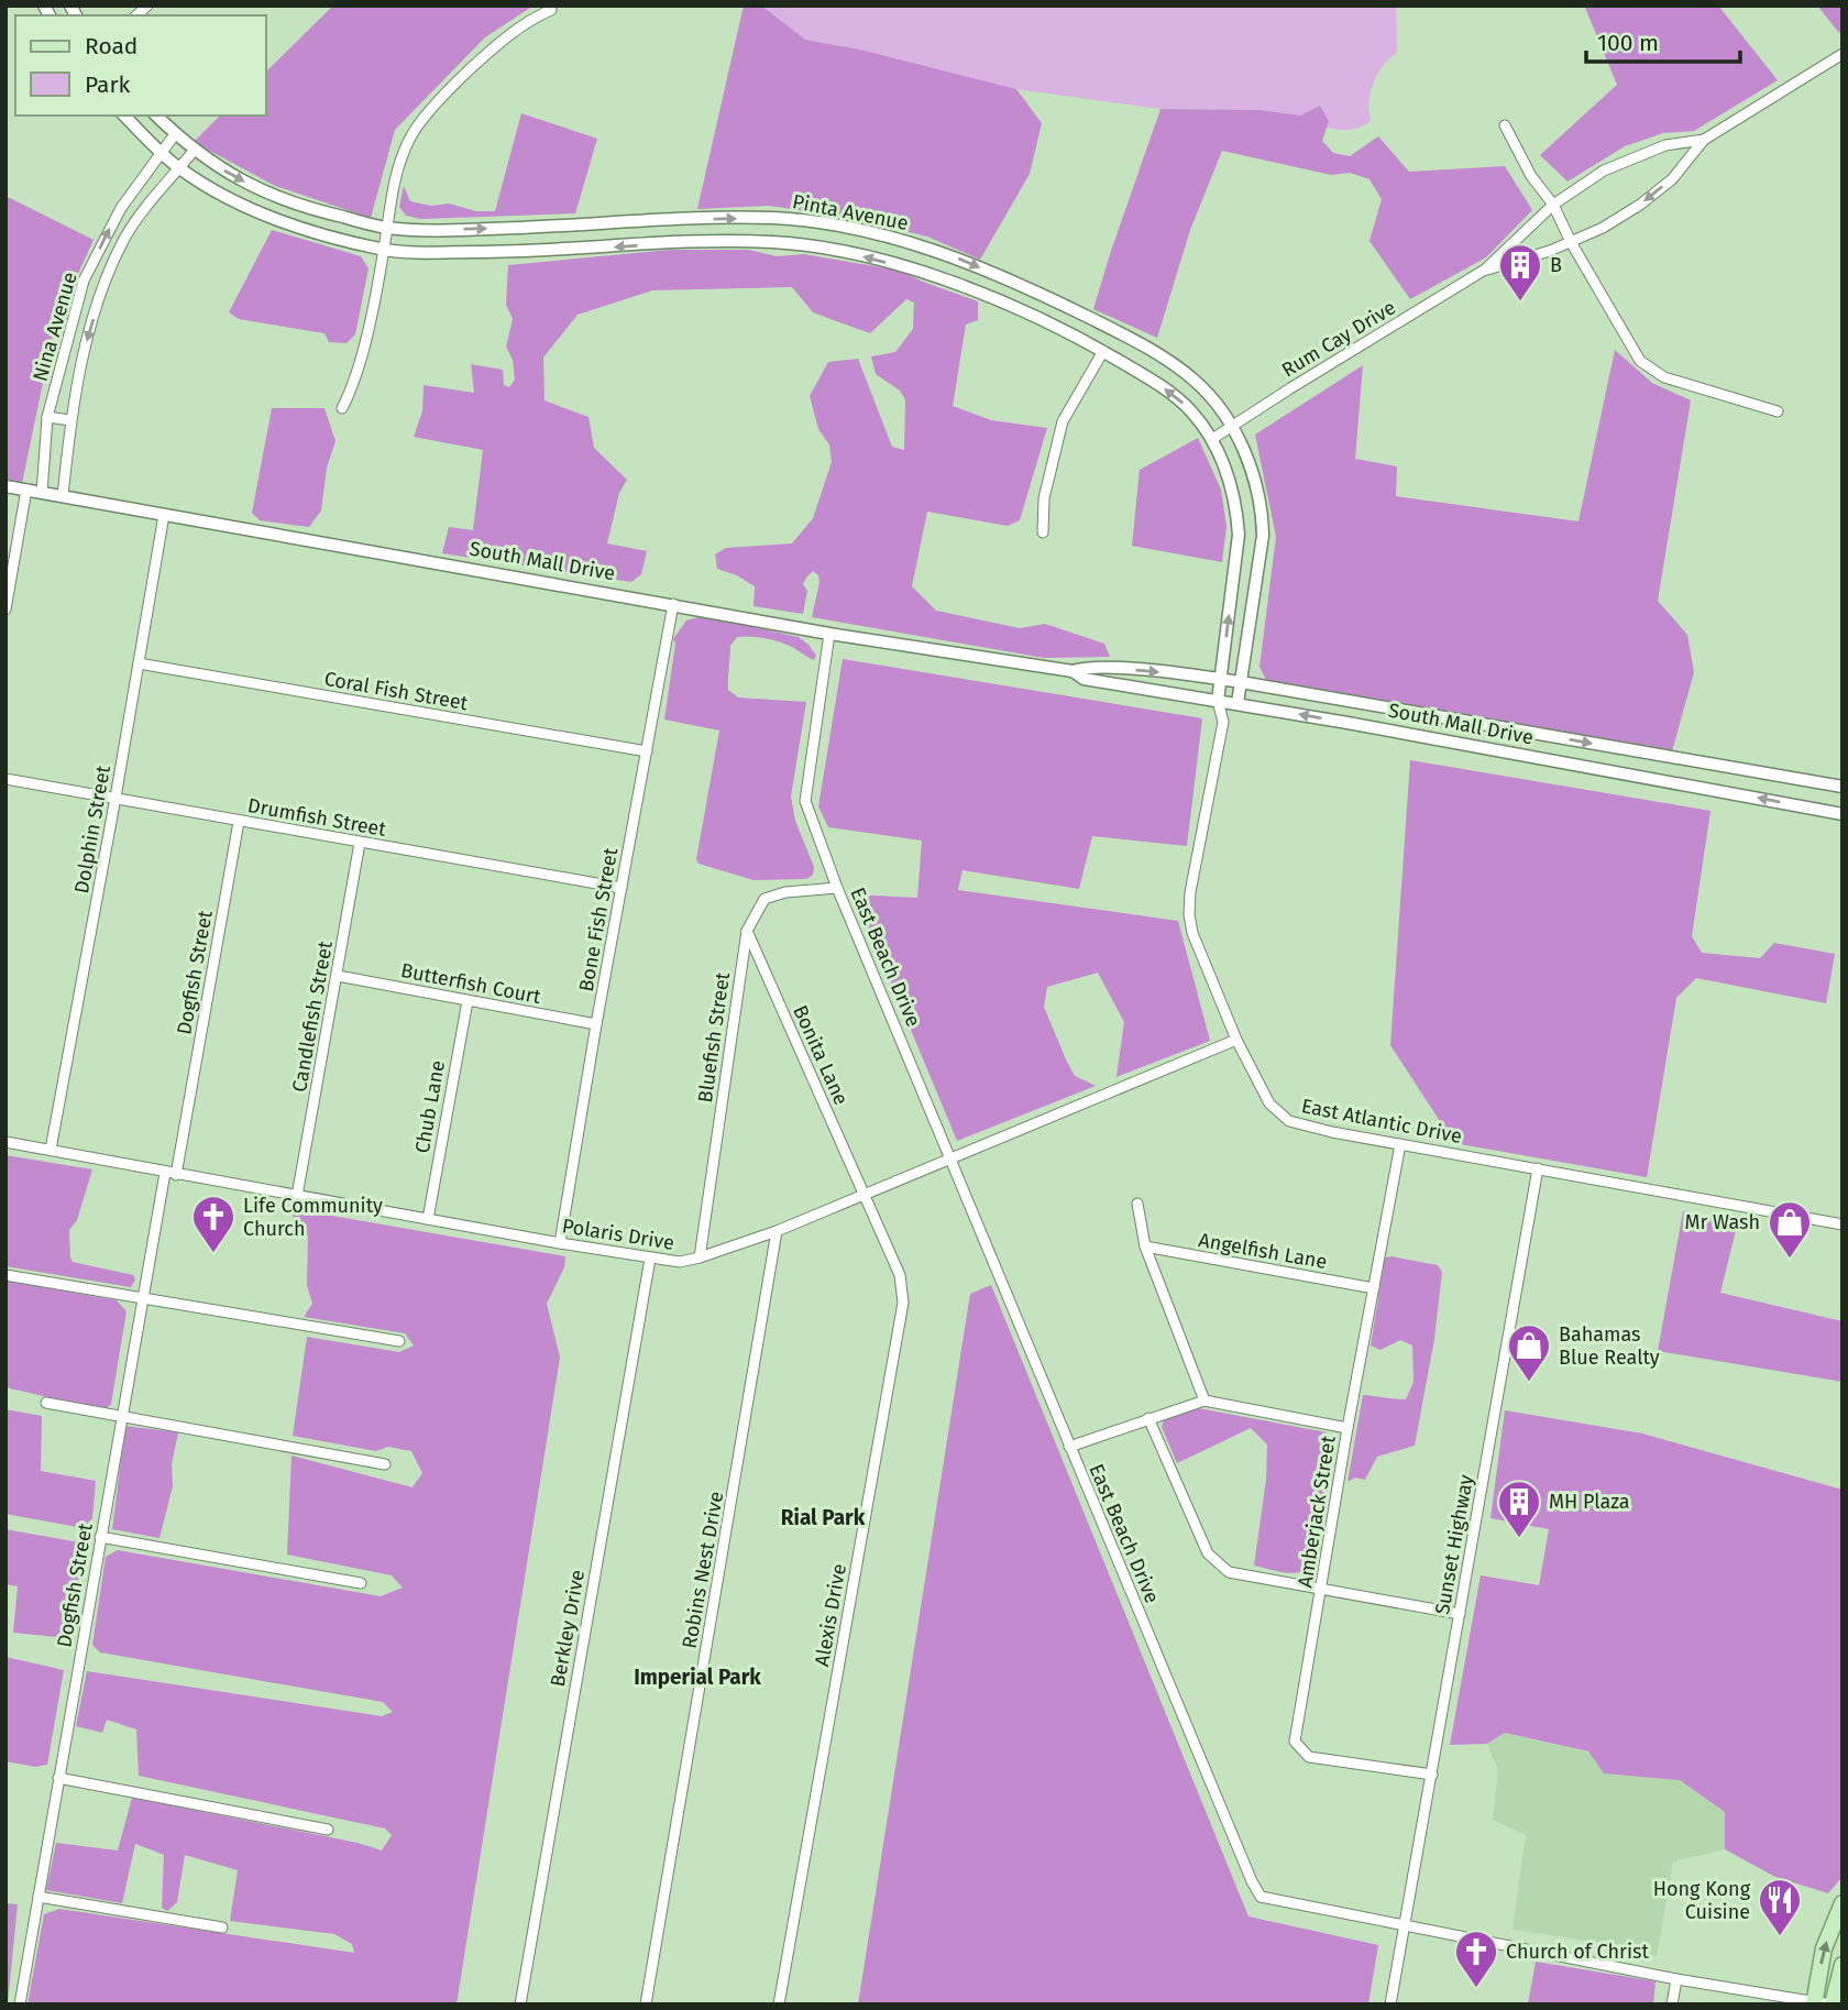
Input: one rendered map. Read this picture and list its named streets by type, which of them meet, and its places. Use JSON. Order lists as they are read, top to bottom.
{
  "streets": {
    "street": [
      "Pinta Avenue",
      "Nina Avenue",
      "Rum Cay Drive",
      "South Mall Drive",
      "Coral Fish Street",
      "Drumfish Street",
      "Dolphin Street",
      "Bone Fish Street",
      "East Beach Drive",
      "Dogfish Street",
      "Butterfish Court",
      "Candlefish Street",
      "Bluefish Street",
      "Bonita Lane",
      "Chub Lane",
      "East Atlantic Drive",
      "Polaris Drive",
      "Angelfish Lane",
      "Amberjack Street",
      "Sunset Highway",
      "Robins Nest Drive",
      "Alexis Drive",
      "Berkley Drive"
    ]
  },
  "crossings": [
    ["Pinta Avenue", "Nina Avenue"],
    ["Pinta Avenue", "Rum Cay Drive"],
    ["Pinta Avenue", "South Mall Drive"],
    ["Pinta Avenue", "East Atlantic Drive"],
    ["Nina Avenue", "South Mall Drive"],
    ["South Mall Drive", "Dolphin Street"],
    ["South Mall Drive", "Bone Fish Street"],
    ["South Mall Drive", "East Beach Drive"],
    ["South Mall Drive", "East Atlantic Drive"],
    ["Coral Fish Street", "Dolphin Street"],
    ["Coral Fish Street", "Bone Fish Street"],
    ["Drumfish Street", "Dolphin Street"],
    ["Drumfish Street", "Bone Fish Street"],
    ["Drumfish Street", "Dogfish Street"],
    ["Drumfish Street", "Candlefish Street"],
    ["Dolphin Street", "Polaris Drive"],
    ["Bone Fish Street", "Butterfish Court"],
    ["Bone Fish Street", "Polaris Drive"],
    ["East Beach Drive", "Bluefish Street"],
    ["East Beach Drive", "Polaris Drive"],
    ["East Beach Drive", "Sunset Highway"],
    ["Dogfish Street", "Polaris Drive"],
    ["Butterfish Court", "Candlefish Street"],
    ["Butterfish Court", "Chub Lane"],
    ["Candlefish Street", "Polaris Drive"],
    ["Bluefish Street", "Bonita Lane"],
    ["Bluefish Street", "Polaris Drive"],
    ["Bonita Lane", "Polaris Drive"],
    ["Bonita Lane", "Alexis Drive"],
    ["Chub Lane", "Polaris Drive"],
    ["East Atlantic Drive", "Polaris Drive"],
    ["East Atlantic Drive", "Amberjack Street"],
    ["East Atlantic Drive", "Sunset Highway"],
    ["Polaris Drive", "Robins Nest Drive"],
    ["Polaris Drive", "Alexis Drive"],
    ["Polaris Drive", "Berkley Drive"],
    ["Angelfish Lane", "Amberjack Street"],
    ["Amberjack Street", "Sunset Highway"]
  ],
  "districts": ["Rial Park", "Imperial Park"],
  "places": {
    "building": ["B", "MH Plaza"],
    "church": ["Life Community Church", "Church of Christ"],
    "shop": ["Mr Wash", "Bahamas Blue Realty"],
    "restaurant": ["Hong Kong Cuisine"]
  },
  "legend": ["Road", "Park"],
  "scale_bar": "100 m"
}
